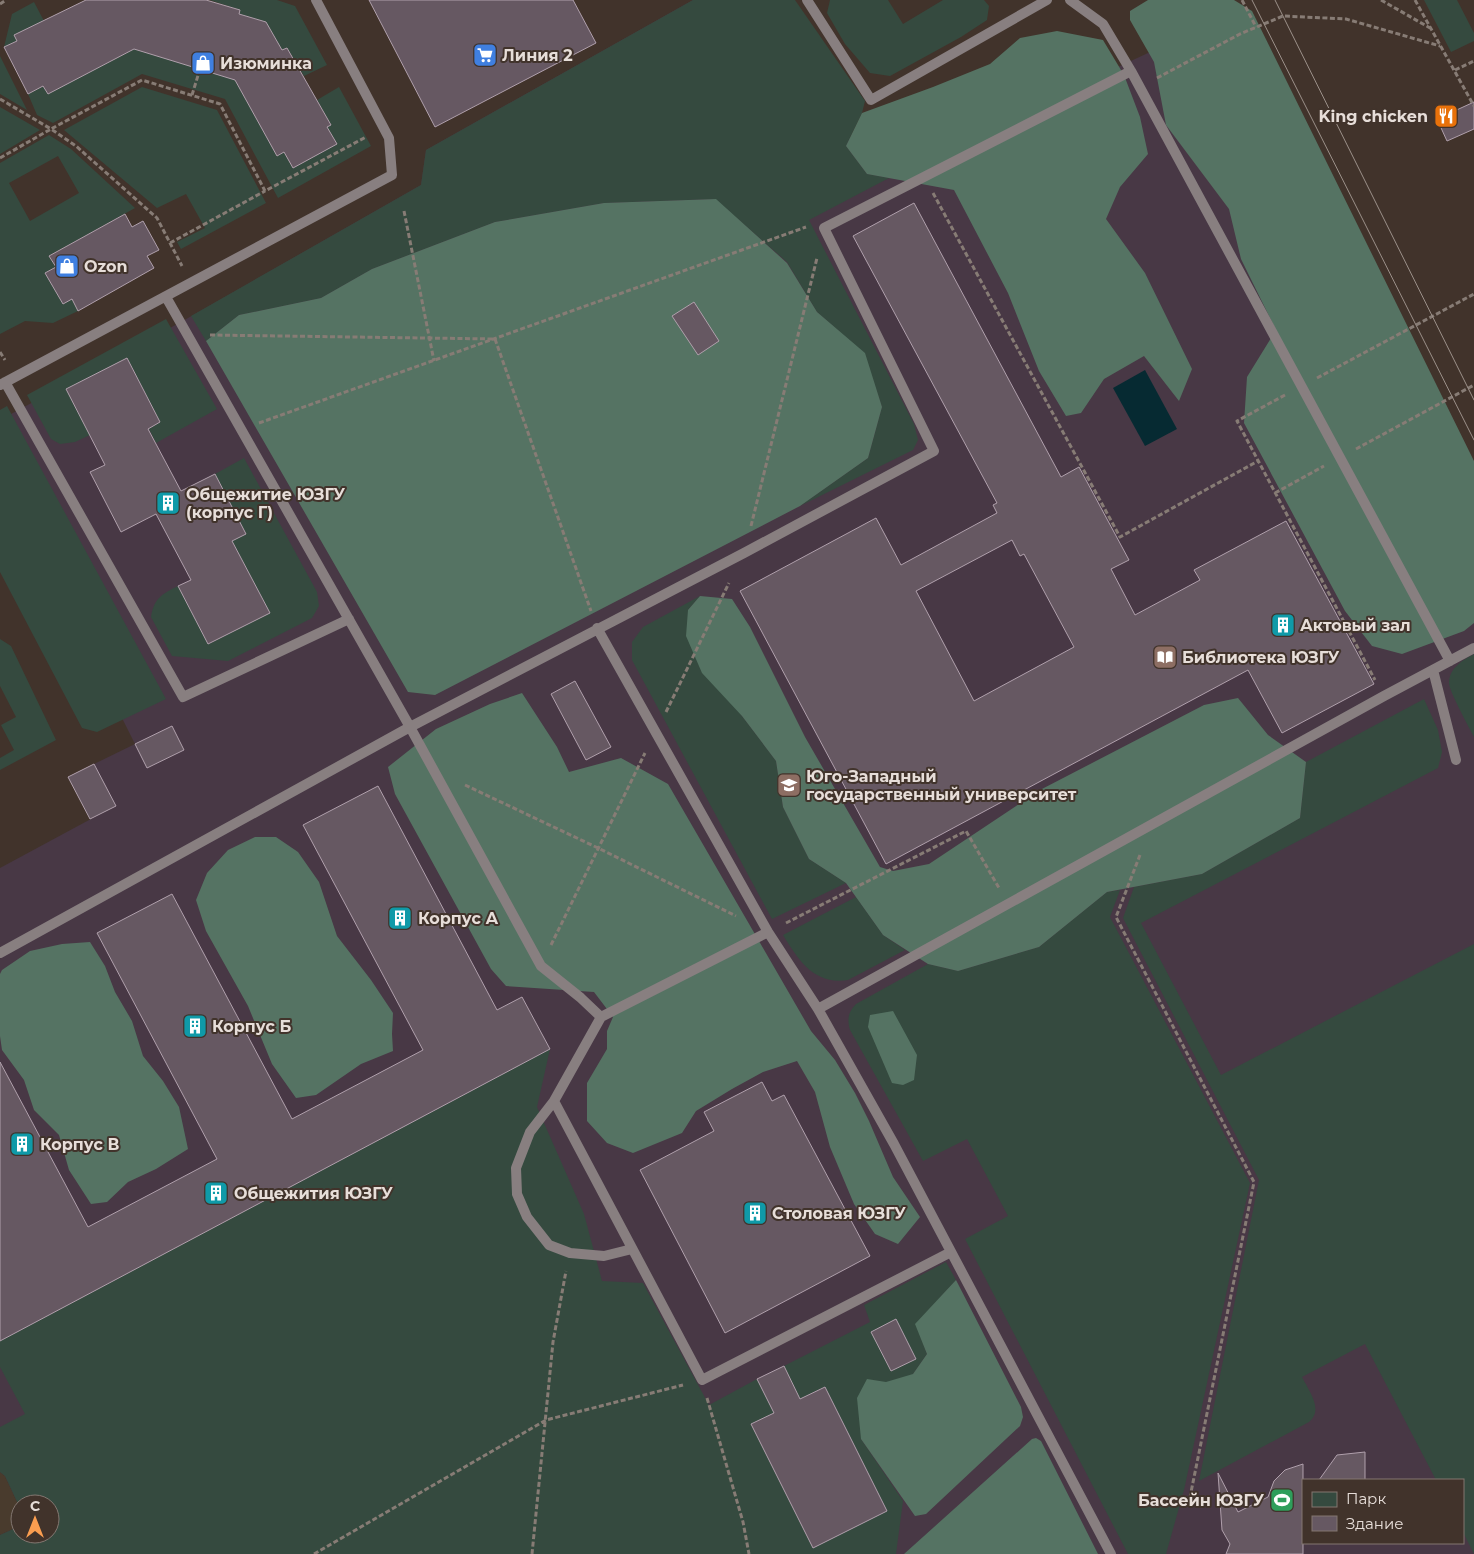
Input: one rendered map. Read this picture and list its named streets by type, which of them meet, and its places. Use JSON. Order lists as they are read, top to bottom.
{
  "places": {
    "supermarket": ["Линия 2"],
    "shop": ["Изюминка", "Ozon"],
    "restaurant": ["King chicken"],
    "building": [
      "Общежитие ЮЗГУ (корпус Г)",
      "Актовый зал",
      "Корпус А",
      "Корпус Б",
      "Корпус В",
      "Общежития ЮЗГУ",
      "Столовая ЮЗГУ"
    ],
    "library": ["Библиотека ЮЗГУ"],
    "school or university": ["Юго-Западный государственный университет"],
    "sports": ["Бассейн ЮЗГУ"]
  },
  "legend": ["Парк", "Здание"],
  "north": "top"
}
